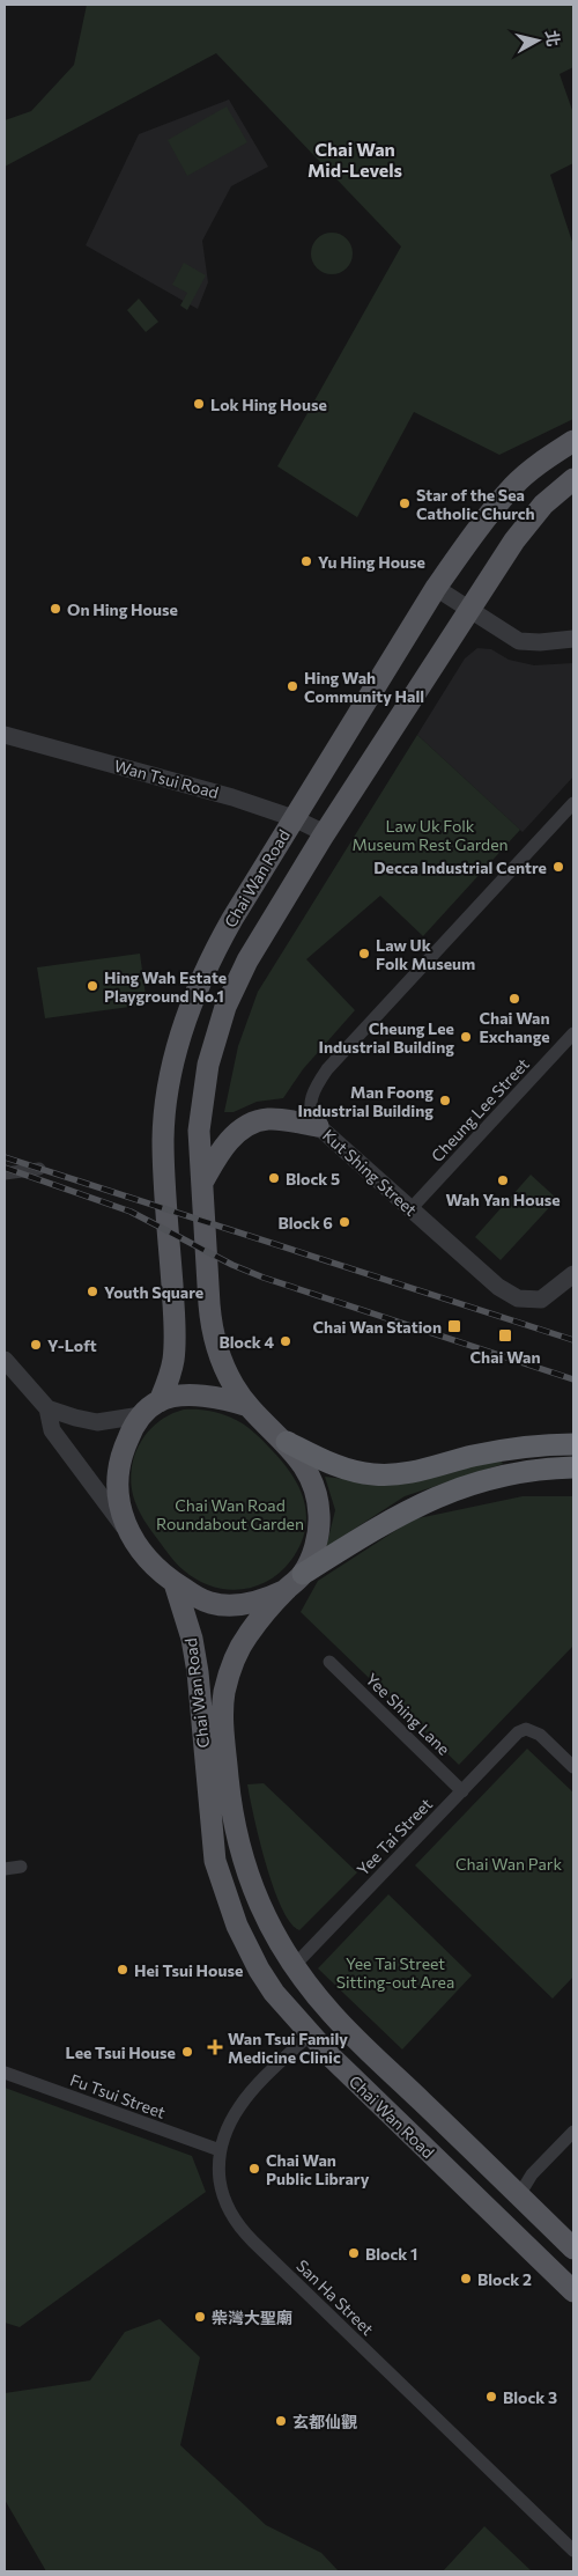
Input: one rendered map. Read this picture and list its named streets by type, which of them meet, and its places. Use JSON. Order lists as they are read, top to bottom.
{
  "streets": {
    "main road": ["Chai Wan Road"],
    "street": [
      "Wan Tsui Road",
      "Cheung Lee Street",
      "Kut Shing Street",
      "Yee Shing Lane",
      "Yee Tai Street",
      "Fu Tsui Street",
      "San Ha Street"
    ]
  },
  "crossings": [
    ["Wan Tsui Road", "Chai Wan Road"],
    ["Chai Wan Road", "Yee Tai Street"],
    ["Chai Wan Road", "San Ha Street"],
    ["Cheung Lee Street", "Kut Shing Street"],
    ["Yee Shing Lane", "Yee Tai Street"],
    ["Fu Tsui Street", "San Ha Street"]
  ],
  "districts": ["Chai Wan Mid-Levels"],
  "parks": [
    "Law Uk Folk Museum Rest Garden",
    "Chai Wan Road Roundabout Garden",
    "Chai Wan Park",
    "Yee Tai Street Sitting-out Area"
  ],
  "places": {
    "other": [
      "Lok Hing House",
      "Star of the Sea Catholic Church",
      "Yu Hing House",
      "On Hing House",
      "Hing Wah Community Hall",
      "Decca Industrial Centre",
      "Law Uk Folk Museum",
      "Hing Wah Estate Playground No.1",
      "Chai Wan Exchange",
      "Cheung Lee Industrial Building",
      "Man Foong Industrial Building",
      "Block 5",
      "Wah Yan House",
      "Block 6",
      "Youth Square",
      "Block 4",
      "Y-Loft",
      "Hei Tsui House",
      "Lee Tsui House",
      "Chai Wan Public Library",
      "Block 1",
      "Block 2",
      "柴灣大聖廟",
      "Block 3",
      "玄都仙觀"
    ],
    "transit": ["Chai Wan Station", "Chai Wan"],
    "health": ["Wan Tsui Family Medicine Clinic"]
  },
  "north": "right"
}
